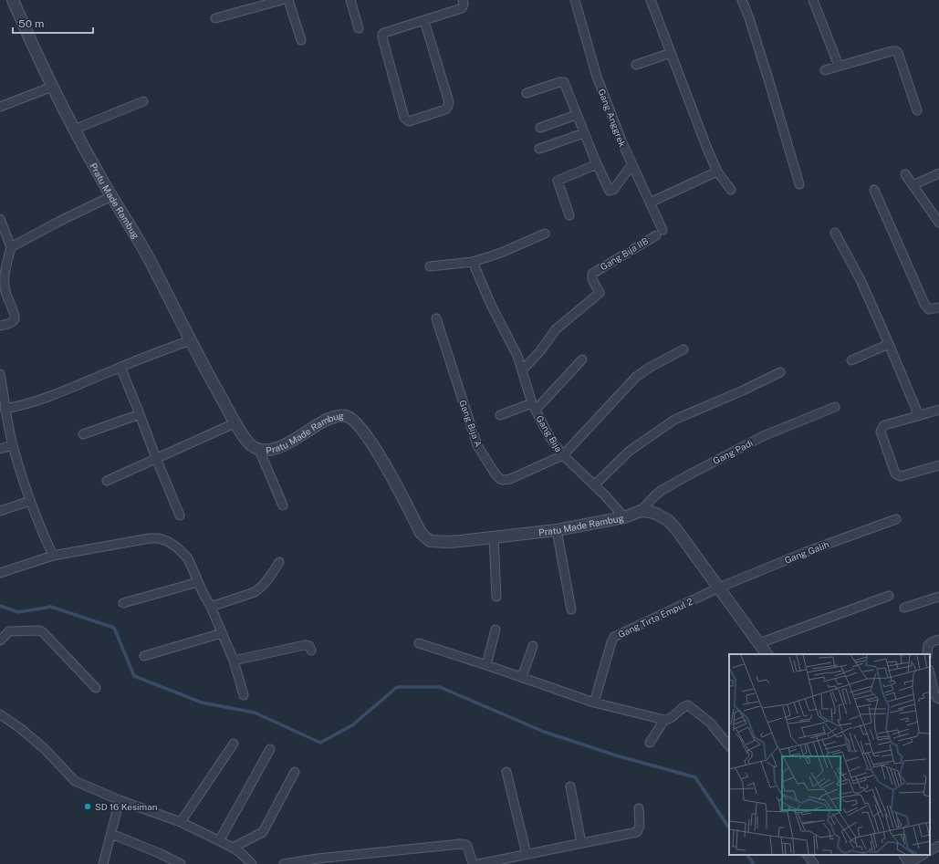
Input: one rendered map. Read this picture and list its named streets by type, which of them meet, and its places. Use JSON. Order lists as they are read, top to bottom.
{
  "streets": {
    "street": [
      "Gang Anggrek",
      "Pratu Made Rambug",
      "Gang Bija IIB",
      "Gang Bija A",
      "Gang Bija",
      "Gang Padi",
      "Gang Galih",
      "Gang Tirta Empul 2"
    ]
  },
  "crossings": [
    ["Gang Anggrek", "Gang Bija IIB"],
    ["Pratu Made Rambug", "Gang Bija"],
    ["Pratu Made Rambug", "Gang Padi"],
    ["Gang Bija IIB", "Gang Bija"],
    ["Gang Bija A", "Gang Bija"],
    ["Gang Galih", "Gang Tirta Empul 2"]
  ],
  "places": ["SD 16 Kesiman"],
  "scale_bar": "50 m"
}
